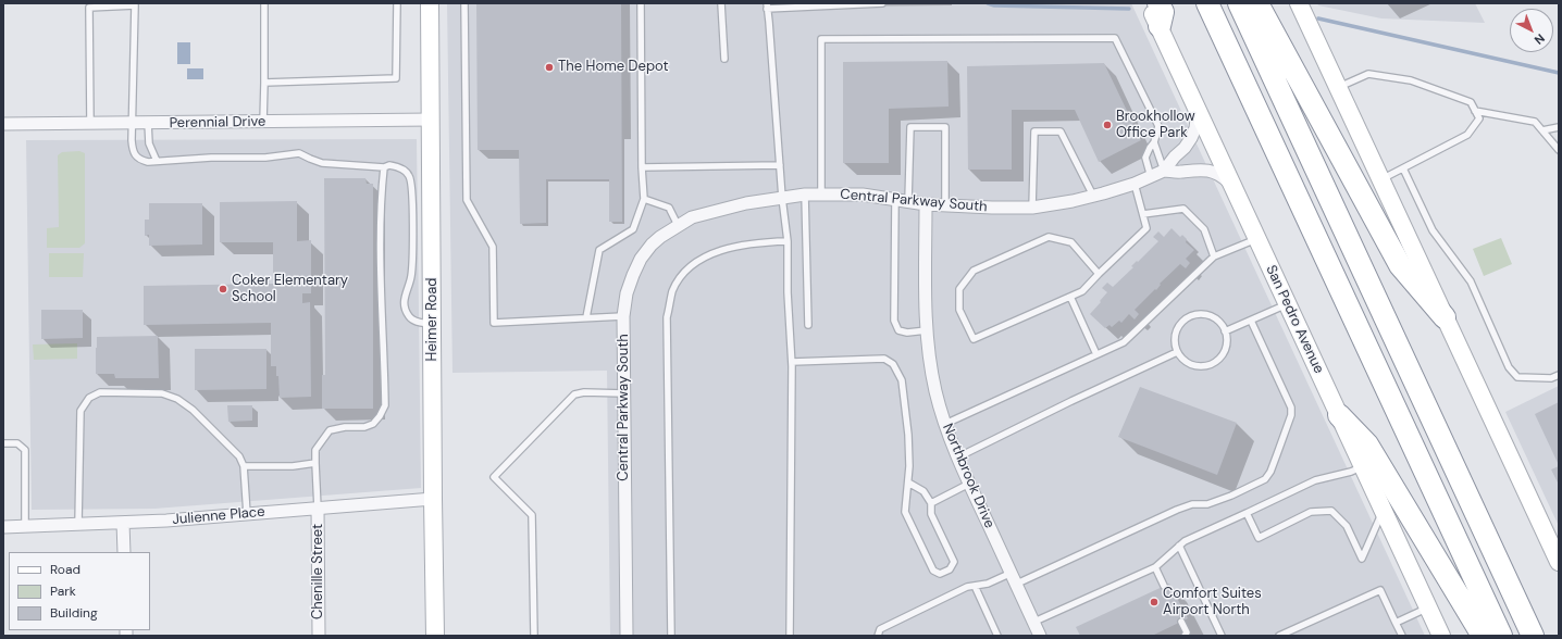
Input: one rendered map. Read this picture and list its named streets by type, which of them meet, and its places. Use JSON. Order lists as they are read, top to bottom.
{
  "streets": {
    "main road": ["Heimer Road", "San Pedro Avenue"],
    "street": [
      "Perennial Drive",
      "Central Parkway South",
      "Northbrook Drive",
      "Julienne Place",
      "Chenille Street"
    ]
  },
  "crossings": [
    ["Perennial Drive", "Heimer Road"],
    ["Central Parkway South", "San Pedro Avenue"],
    ["Central Parkway South", "Northbrook Drive"],
    ["Heimer Road", "Julienne Place"],
    ["Julienne Place", "Chenille Street"]
  ],
  "places": [
    "The Home Depot",
    "Brookhollow Office Park",
    "Coker Elementary School",
    "Comfort Suites Airport North"
  ],
  "legend": ["Road", "Park", "Building"],
  "north": "bottom right"
}
